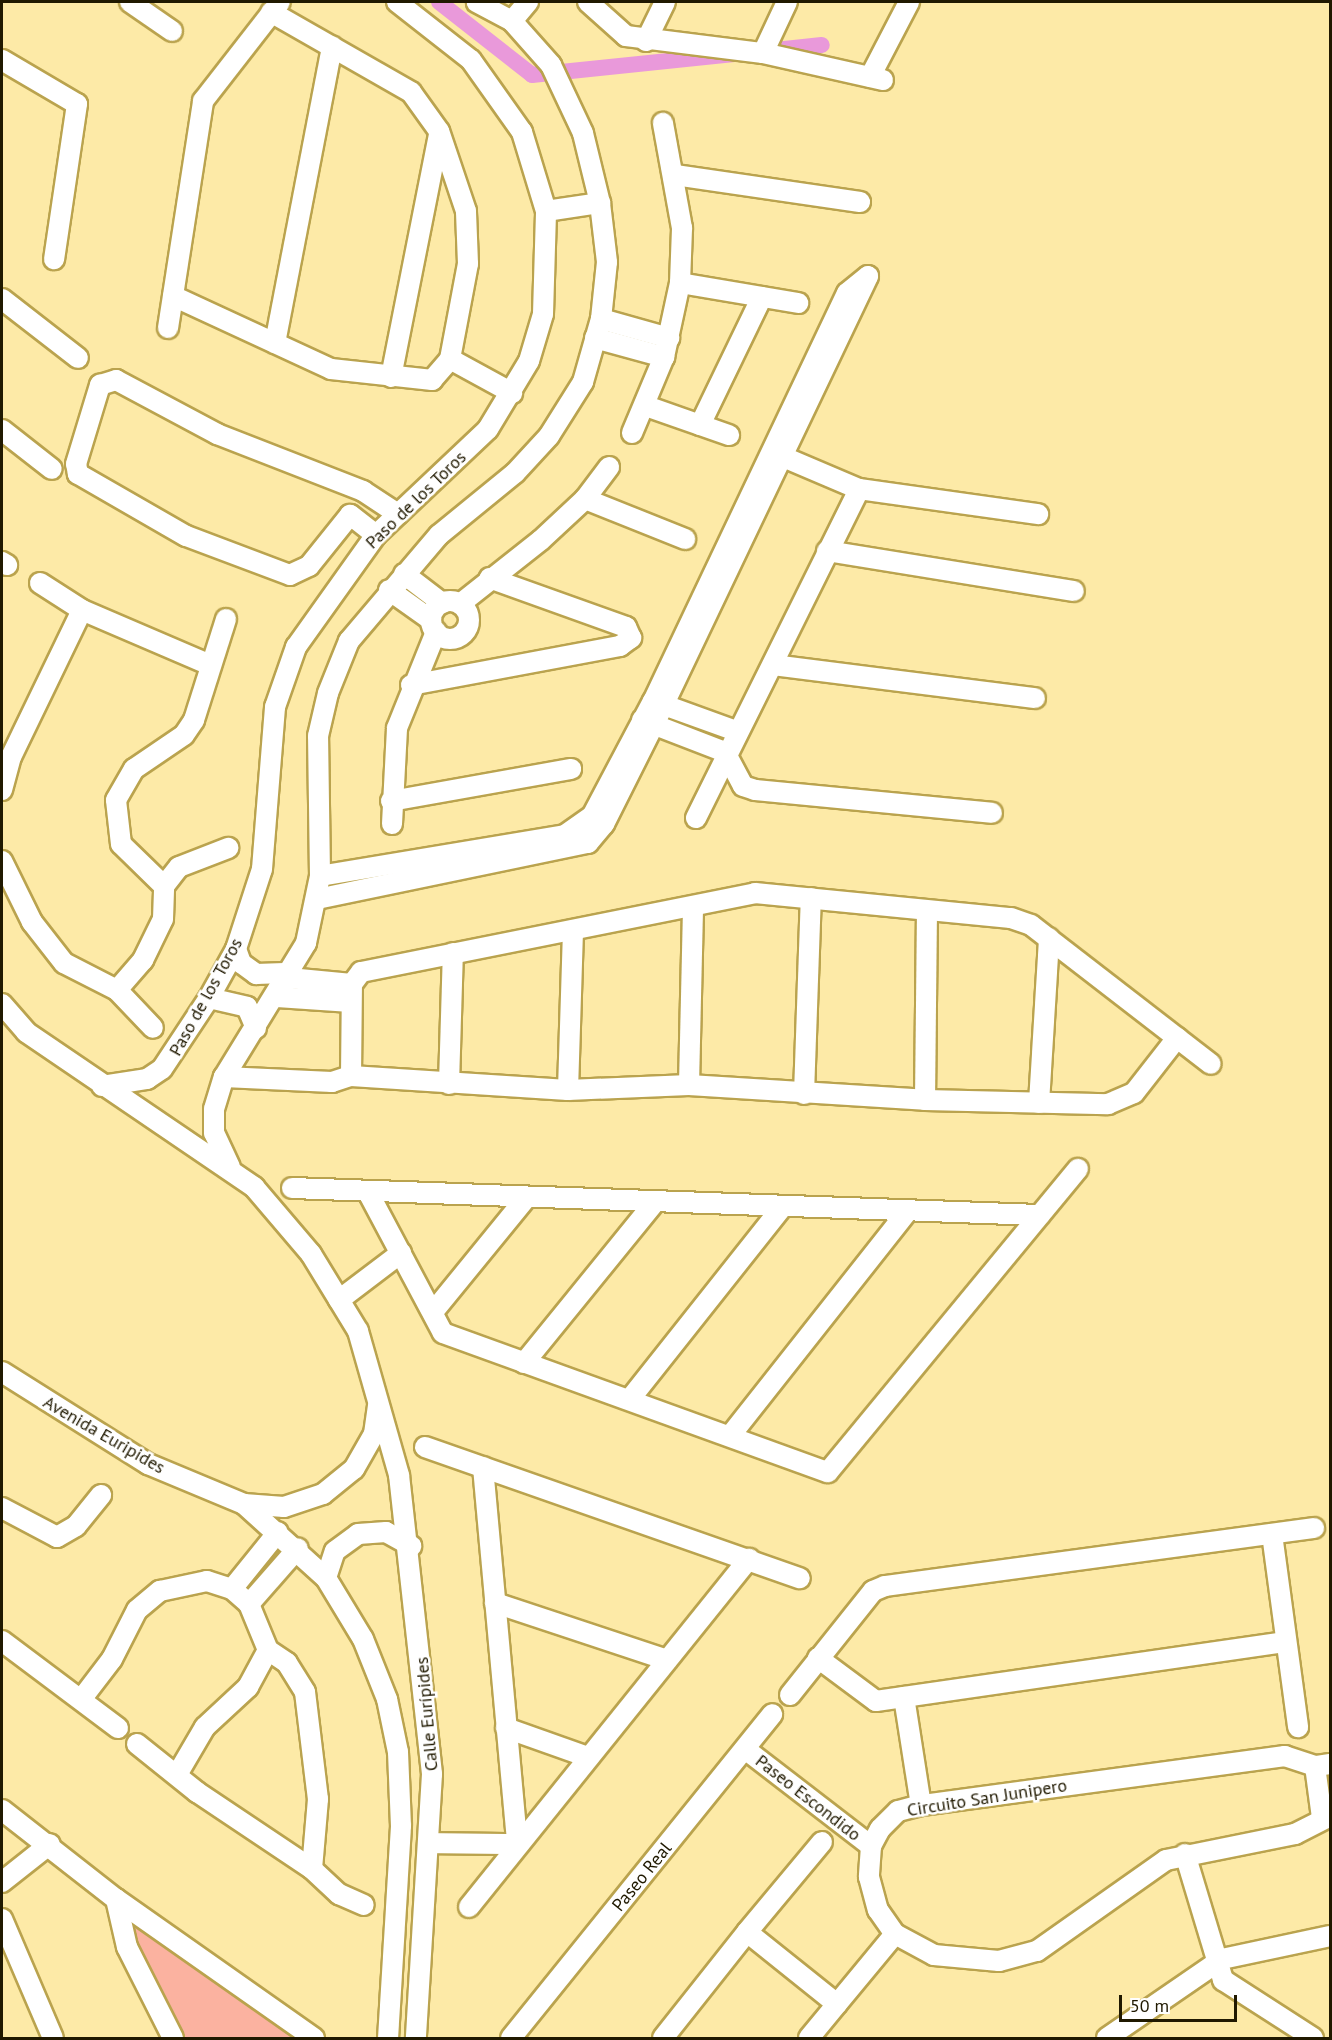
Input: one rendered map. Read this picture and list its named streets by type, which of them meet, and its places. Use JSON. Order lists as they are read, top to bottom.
{
  "streets": {
    "street": [
      "Paso de los Toros",
      "Avenida Euripides",
      "Calle Eurípides",
      "Paseo Escondido",
      "Circuito San Junipero",
      "Paseo Real"
    ]
  },
  "crossings": [
    ["Avenida Euripides", "Calle Eurípides"],
    ["Paseo Escondido", "Circuito San Junipero"],
    ["Paseo Escondido", "Paseo Real"]
  ],
  "scale_bar": "50 m"
}
